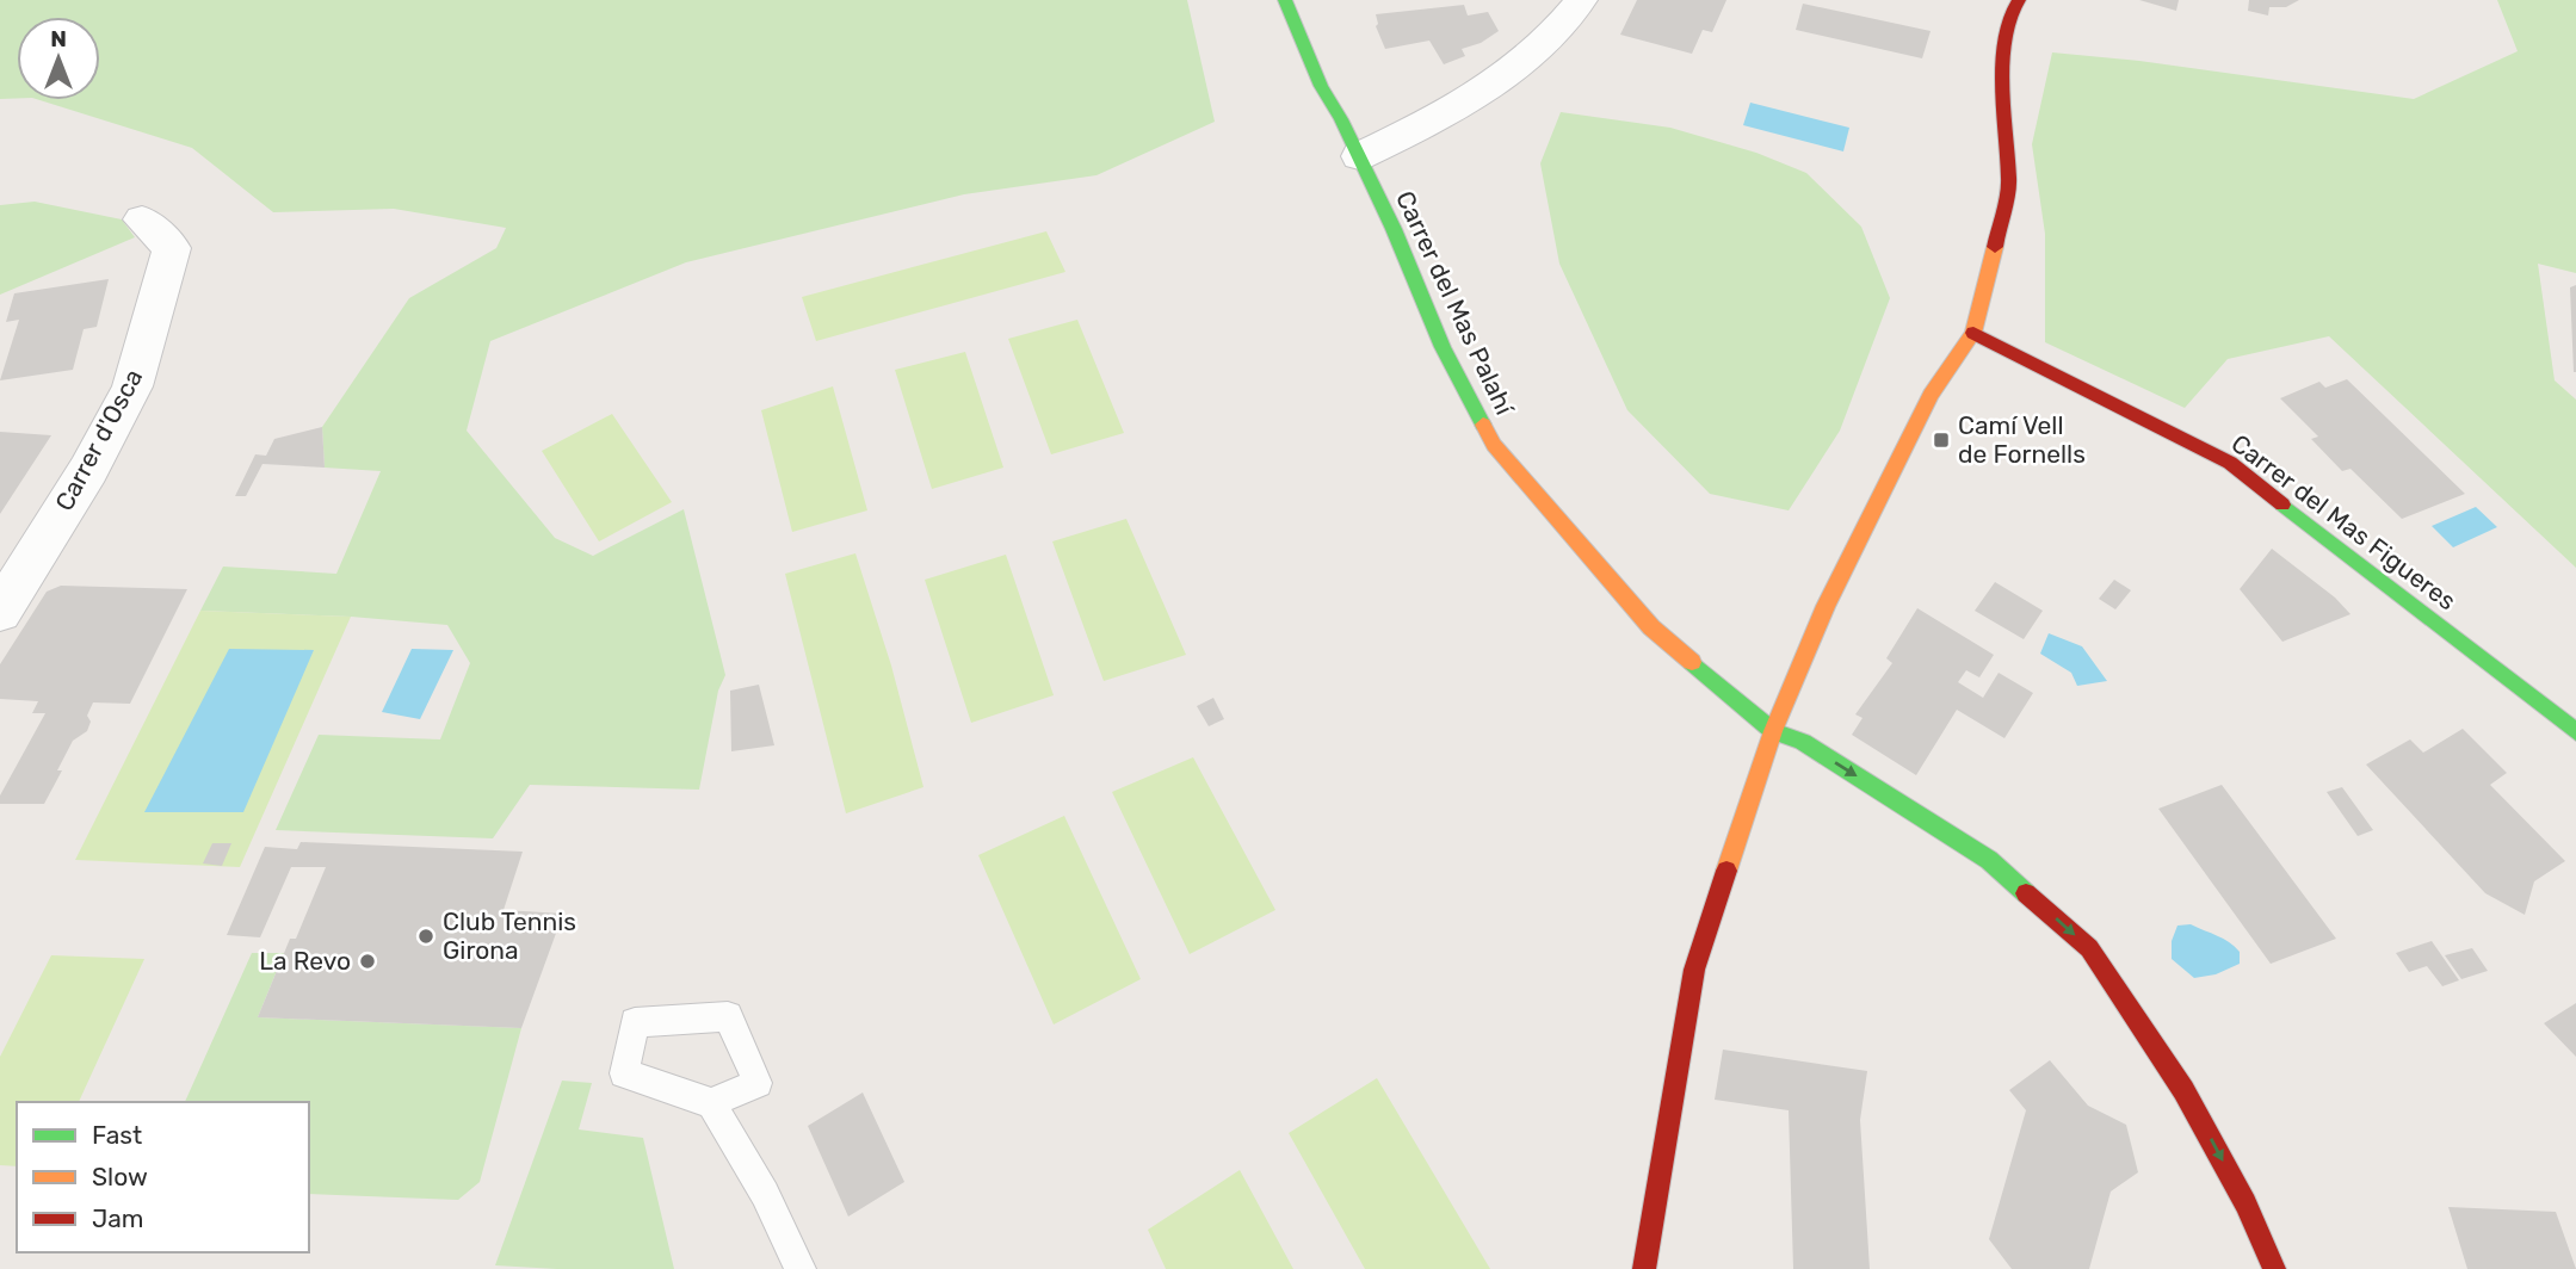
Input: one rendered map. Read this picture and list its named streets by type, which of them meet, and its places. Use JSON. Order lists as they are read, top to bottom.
{
  "streets": {
    "street": ["Carrer del Mas Palahí", "Carrer d'Osca", "Carrer del Mas Figueres"]
  },
  "one_way": ["Carrer del Mas Palahí"],
  "places": {
    "transit": ["Camí Vell de Fornells"],
    "other": ["Club Tennis Girona", "La Revo"]
  },
  "legend": ["Fast", "Slow", "Jam"],
  "north": "top"
}
